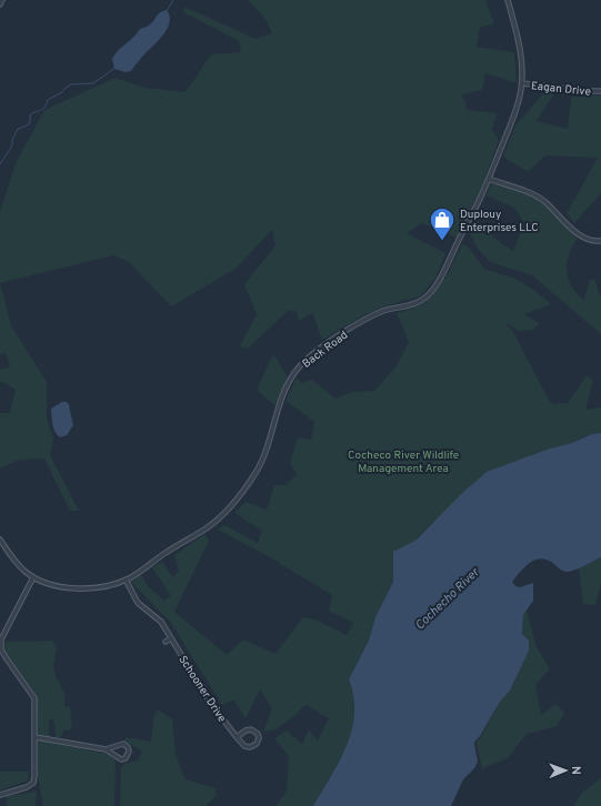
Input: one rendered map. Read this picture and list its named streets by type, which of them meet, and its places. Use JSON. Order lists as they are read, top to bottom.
{
  "streets": {
    "street": ["Eagan Drive", "Back Road", "Schooner Drive"]
  },
  "crossings": [
    ["Eagan Drive", "Back Road"],
    ["Back Road", "Schooner Drive"]
  ],
  "water": ["Cochecho River"],
  "parks": ["Cocheco River Wildlife Management Area"],
  "places": {
    "shop": ["Duplouy Enterprises LLC"]
  },
  "north": "right"
}
